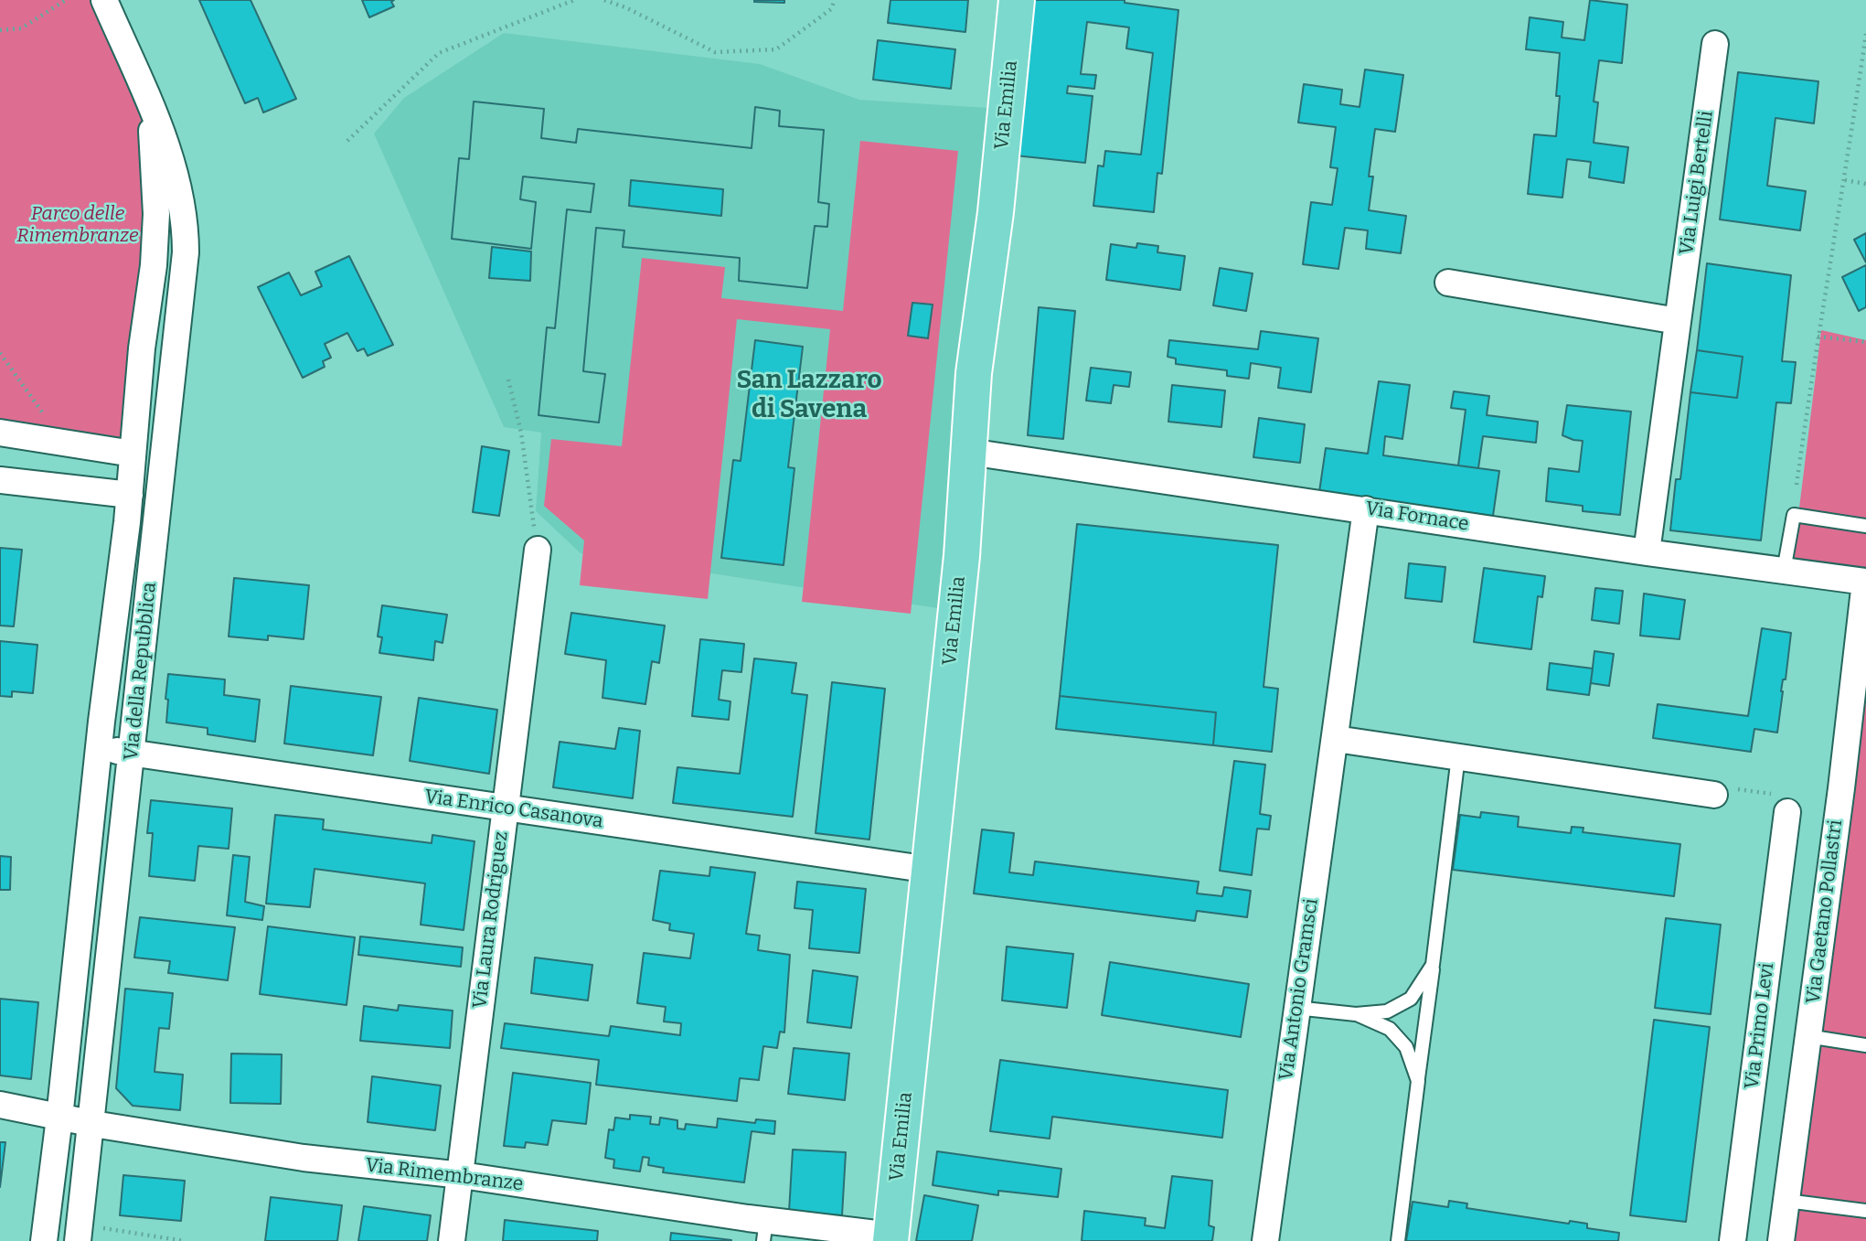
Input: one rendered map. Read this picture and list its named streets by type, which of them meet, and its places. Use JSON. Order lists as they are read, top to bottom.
{
  "streets": {
    "main road": ["Via Emilia"],
    "street": [
      "Via Luigi Bertelli",
      "Via Fornace",
      "Via della Repubblica",
      "Via Enrico Casanova",
      "Via Gaetano Pollastri",
      "Via Laura Rodriguez",
      "Via Antonio Gramsci",
      "Via Primo Levi",
      "Via Rimembranze"
    ]
  },
  "crossings": [
    ["Via Emilia", "Via Fornace"],
    ["Via Emilia", "Via Enrico Casanova"],
    ["Via Emilia", "Via Rimembranze"],
    ["Via Luigi Bertelli", "Via Fornace"],
    ["Via Fornace", "Via Gaetano Pollastri"],
    ["Via Fornace", "Via Antonio Gramsci"],
    ["Via della Repubblica", "Via Enrico Casanova"],
    ["Via della Repubblica", "Via Rimembranze"],
    ["Via Enrico Casanova", "Via Laura Rodriguez"],
    ["Via Laura Rodriguez", "Via Rimembranze"]
  ],
  "districts": ["San Lazzaro di Savena"],
  "parks": ["Parco delle Rimembranze"]
}
